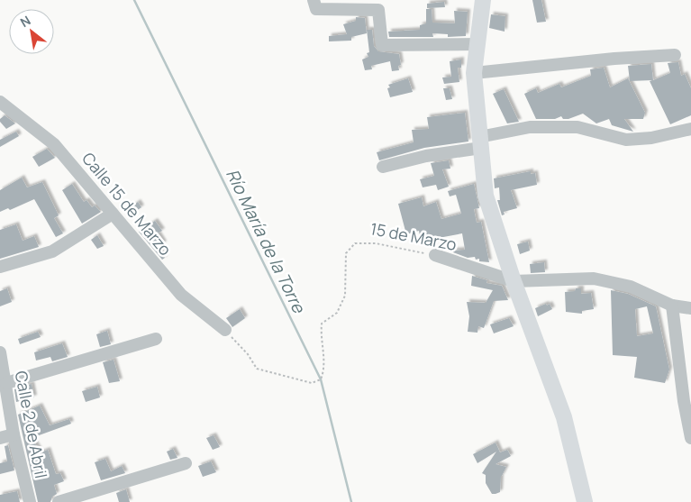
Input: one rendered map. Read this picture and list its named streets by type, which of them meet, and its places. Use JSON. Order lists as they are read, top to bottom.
{
  "streets": {
    "street": ["Calle 15 de Marzo", "15 de Marzo", "Calle 2 de Abril"]
  },
  "crossings": [
    ["Calle 15 de Marzo", "15 de Marzo"]
  ],
  "water": ["Río María de la Torre"],
  "north": "top left"
}
